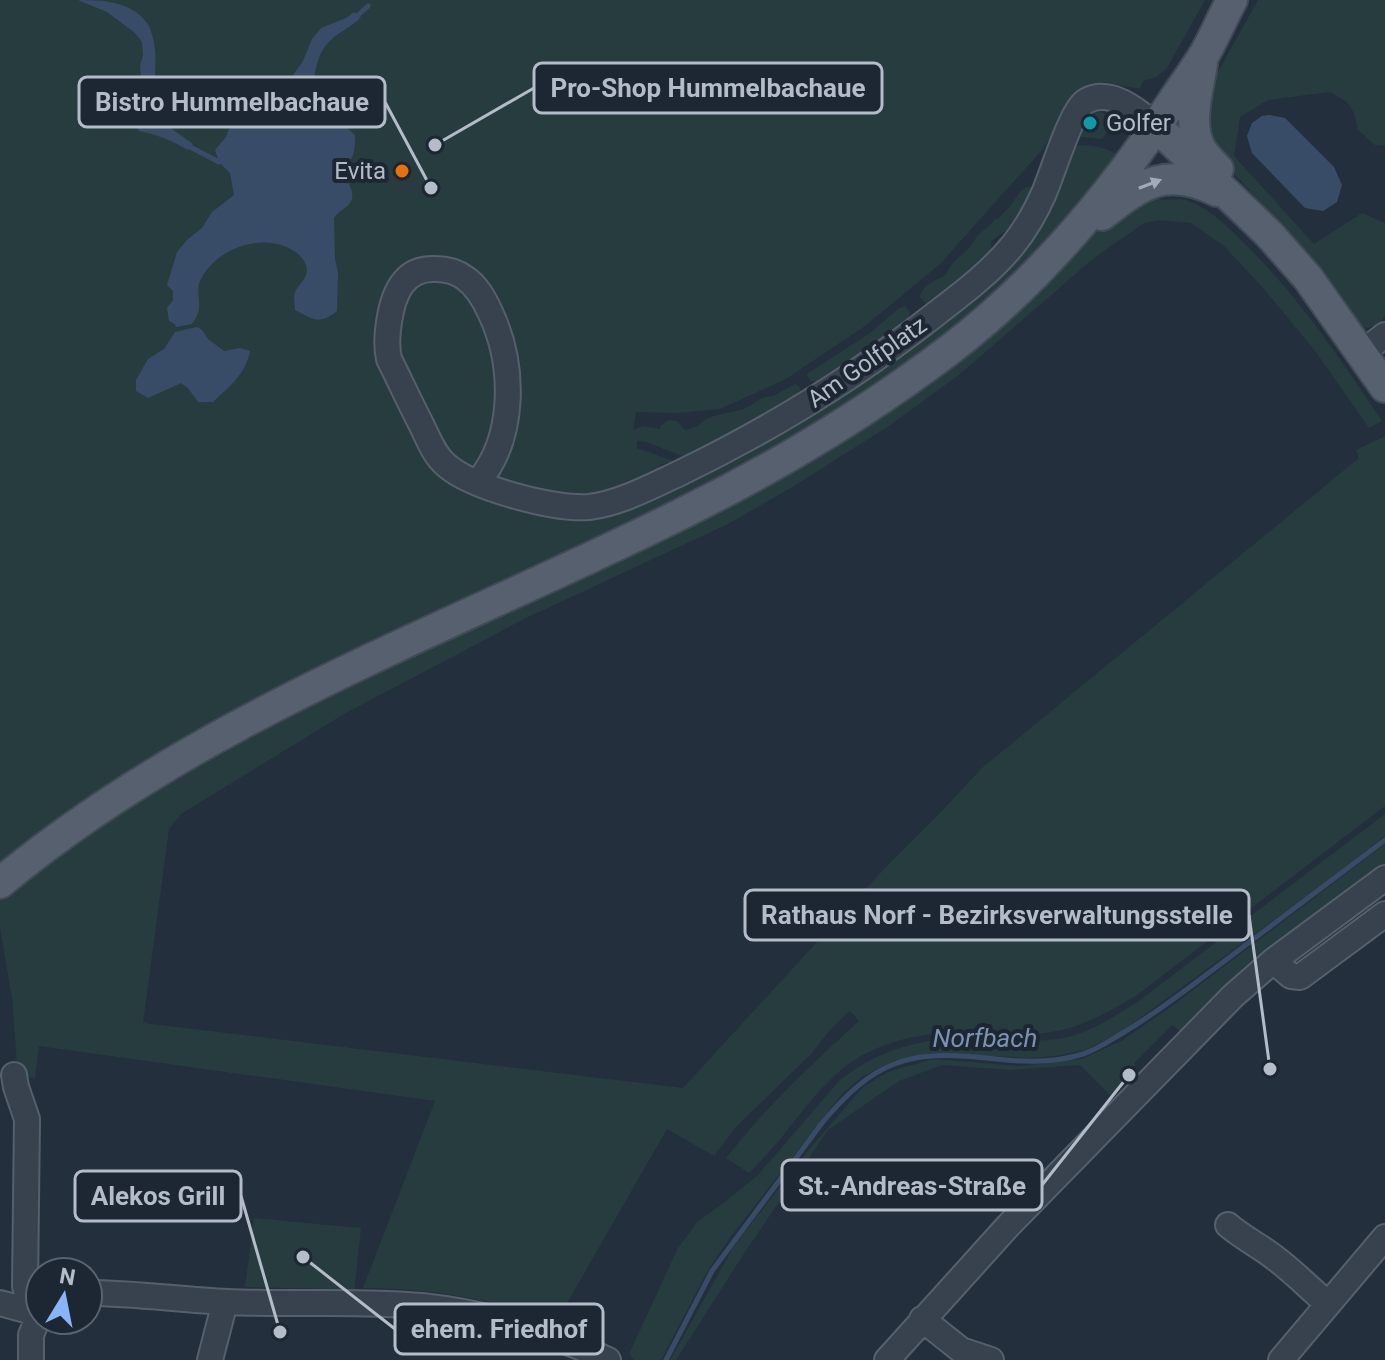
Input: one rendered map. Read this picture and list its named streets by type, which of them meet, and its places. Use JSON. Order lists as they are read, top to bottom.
{
  "streets": {
    "street": ["Am Golfplatz"]
  },
  "water": ["Norfbach"],
  "places": [
    "Golfer",
    "Pro-Shop Hummelbachaue",
    "Evita",
    "Bistro Hummelbachaue",
    "Rathaus Norf - Bezirksverwaltungsstelle",
    "St.-Andreas-Straße",
    "ehem. Friedhof",
    "Alekos Grill"
  ],
  "north": "top"
}
